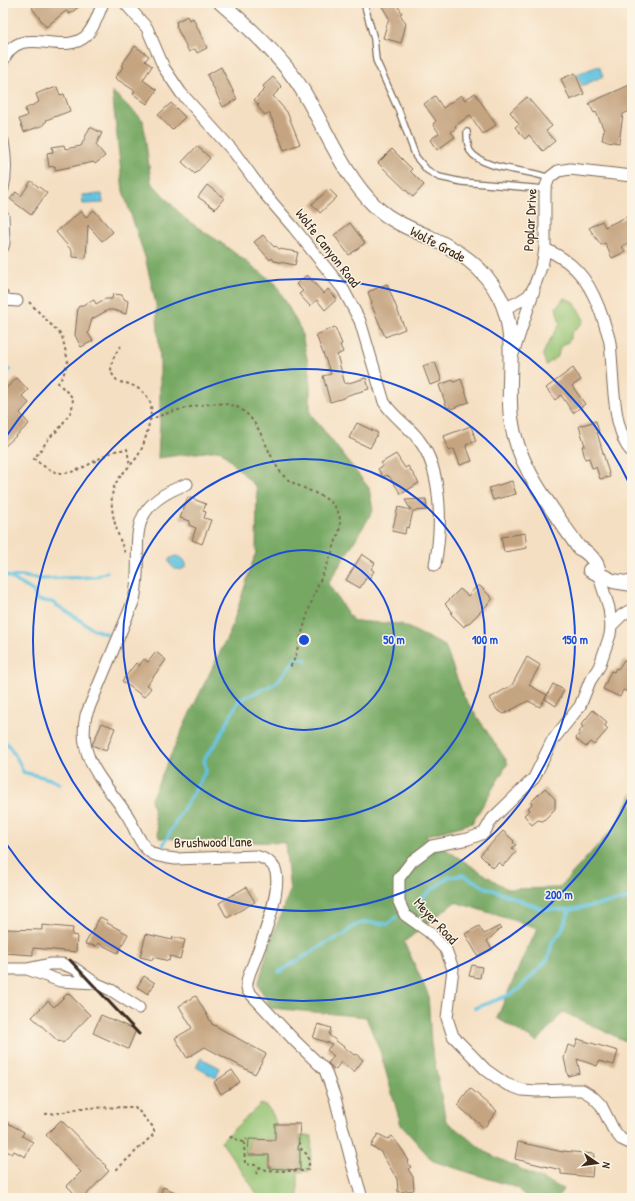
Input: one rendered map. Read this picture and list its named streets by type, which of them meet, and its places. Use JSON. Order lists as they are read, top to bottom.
{
  "streets": {
    "street": [
      "Poplar Drive",
      "Wolfe Grade",
      "Wolfe Canyon Road",
      "Brushwood Lane",
      "Meyer Road"
    ]
  },
  "crossings": [
    ["Poplar Drive", "Wolfe Grade"],
    ["Wolfe Grade", "Meyer Road"]
  ],
  "north": "right",
  "rings": [
    "50 m",
    "100 m",
    "150 m",
    "200 m"
  ]
}
